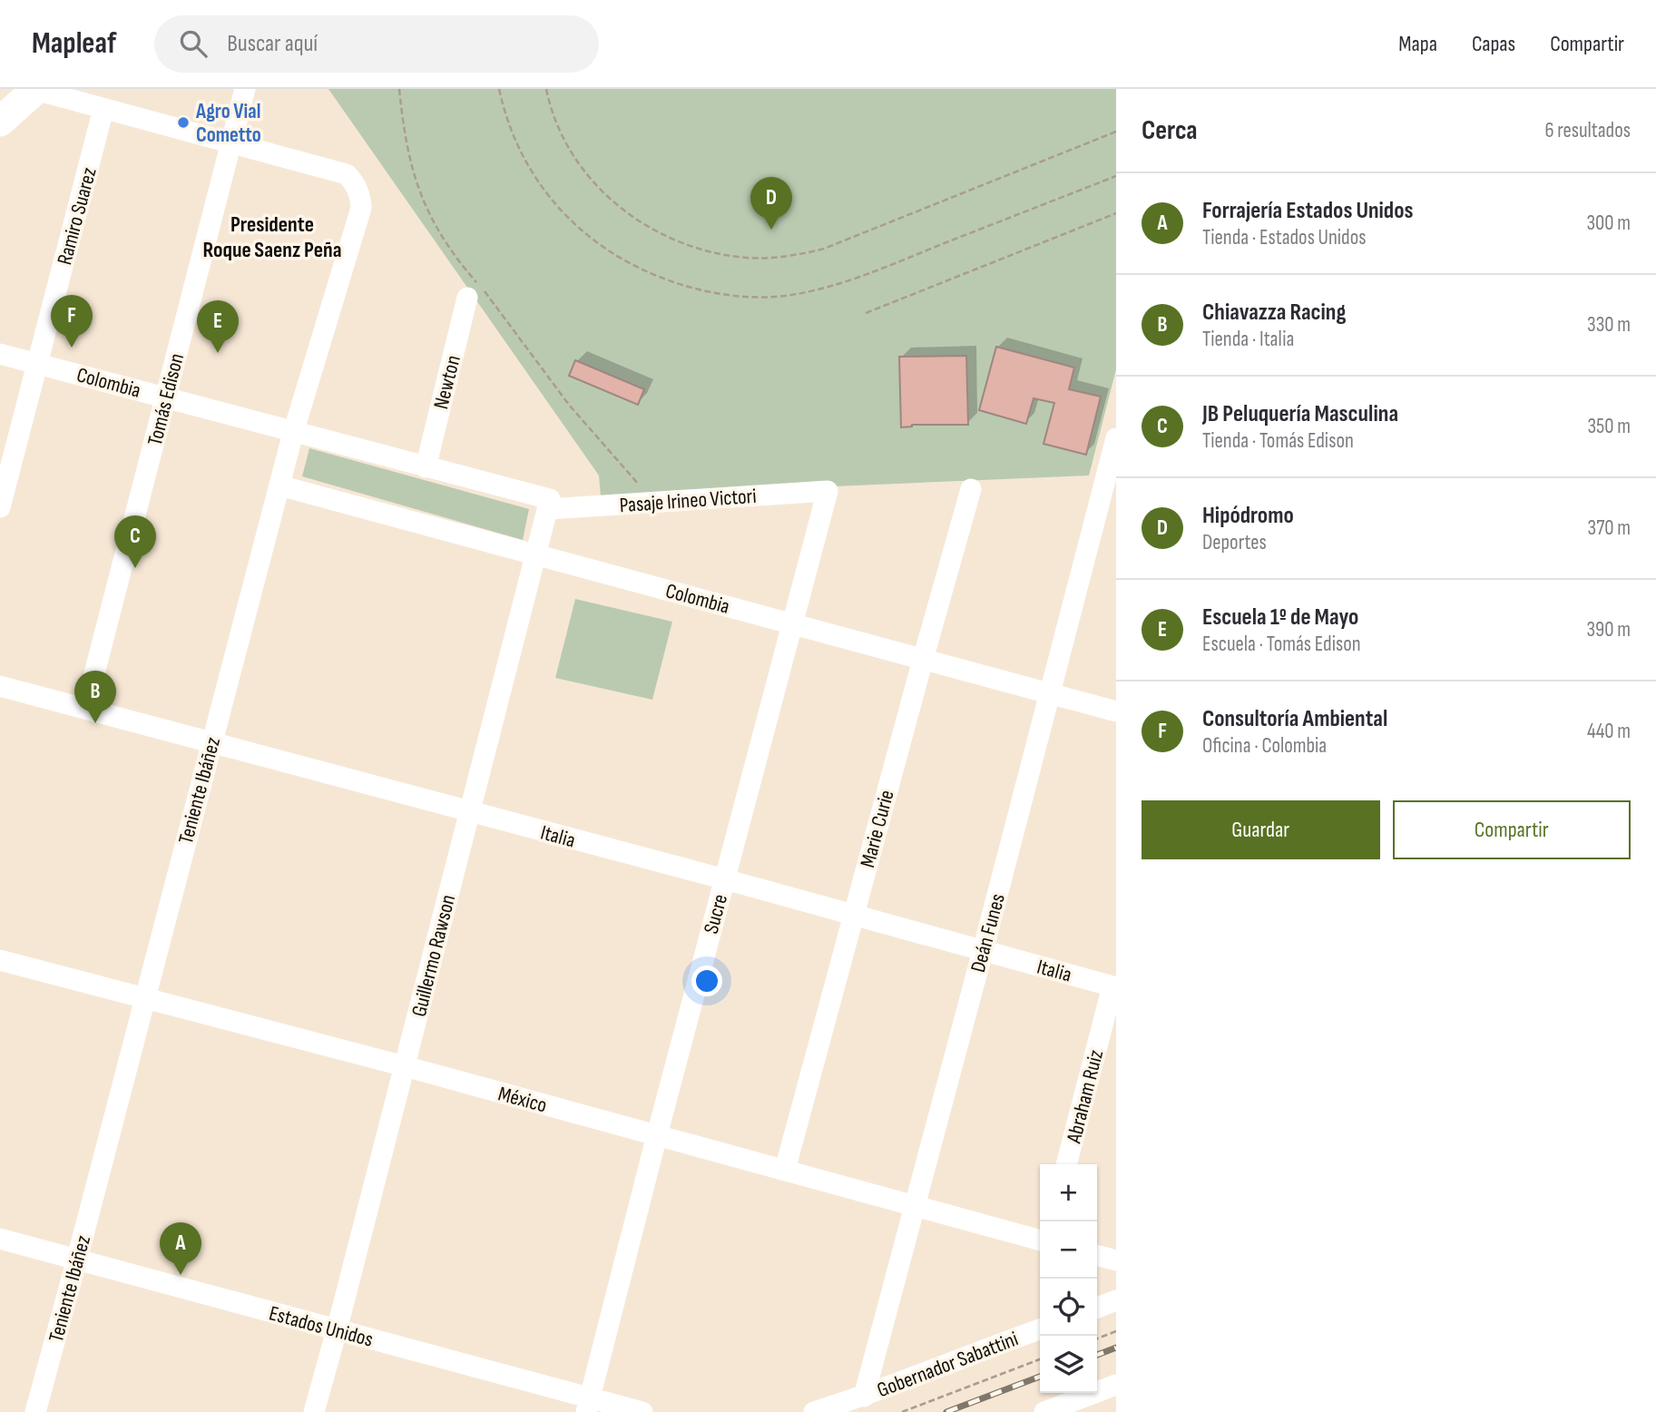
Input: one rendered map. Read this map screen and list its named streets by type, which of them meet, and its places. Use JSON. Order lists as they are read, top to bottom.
{
  "streets": {
    "street": [
      "Ramiro Suarez",
      "Colombia",
      "Newton",
      "Tomás Edison",
      "Pasaje Irineo Victori",
      "Teniente Ibáñez",
      "Marie Curie",
      "Italia",
      "Sucre",
      "Deán Funes",
      "Guillermo Rawson",
      "Abraham Ruiz",
      "México",
      "Estados Unidos",
      "Gobernador Sabattini"
    ]
  },
  "crossings": [
    ["Ramiro Suarez", "Colombia"],
    ["Colombia", "Newton"],
    ["Colombia", "Tomás Edison"],
    ["Colombia", "Pasaje Irineo Victori"],
    ["Colombia", "Teniente Ibáñez"],
    ["Colombia", "Marie Curie"],
    ["Colombia", "Sucre"],
    ["Colombia", "Deán Funes"],
    ["Colombia", "Guillermo Rawson"],
    ["Tomás Edison", "Teniente Ibáñez"],
    ["Tomás Edison", "Italia"],
    ["Pasaje Irineo Victori", "Sucre"],
    ["Pasaje Irineo Victori", "Guillermo Rawson"],
    ["Teniente Ibáñez", "Italia"],
    ["Teniente Ibáñez", "México"],
    ["Teniente Ibáñez", "Estados Unidos"],
    ["Marie Curie", "Italia"],
    ["Marie Curie", "México"],
    ["Italia", "Sucre"],
    ["Italia", "Deán Funes"],
    ["Italia", "Guillermo Rawson"],
    ["Italia", "Abraham Ruiz"],
    ["Sucre", "México"],
    ["Sucre", "Estados Unidos"],
    ["Deán Funes", "México"],
    ["Deán Funes", "Gobernador Sabattini"],
    ["Guillermo Rawson", "México"],
    ["Guillermo Rawson", "Estados Unidos"]
  ],
  "districts": ["Presidente Roque Saenz Peña"],
  "places": ["Agro Vial Cometto"],
  "page": {
    "header": "Mapleaf",
    "search": "Buscar aquí",
    "nav": ["Mapa", "Capas", "Compartir"],
    "heading": ["Cerca", "6 resultados"],
    "list": [
      {
        "mark": "A",
        "name": "Forrajería Estados Unidos",
        "note": "Tienda · Estados Unidos",
        "value": "300 m"
      },
      {
        "mark": "B",
        "name": "Chiavazza Racing",
        "note": "Tienda · Italia",
        "value": "330 m"
      },
      {
        "mark": "C",
        "name": "JB Peluquería Masculina",
        "note": "Tienda · Tomás Edison",
        "value": "350 m"
      },
      {
        "mark": "D",
        "name": "Hipódromo",
        "note": "Deportes",
        "value": "370 m"
      },
      {
        "mark": "E",
        "name": "Escuela 1º de Mayo",
        "note": "Escuela · Tomás Edison",
        "value": "390 m"
      },
      {
        "mark": "F",
        "name": "Consultoría Ambiental",
        "note": "Oficina · Colombia",
        "value": "440 m"
      }
    ],
    "pins": [
      "D",
      "F",
      "E",
      "C",
      "B",
      "A"
    ],
    "buttons": ["Guardar", "Compartir"],
    "map_buttons": ["+", "−"]
  }
}
